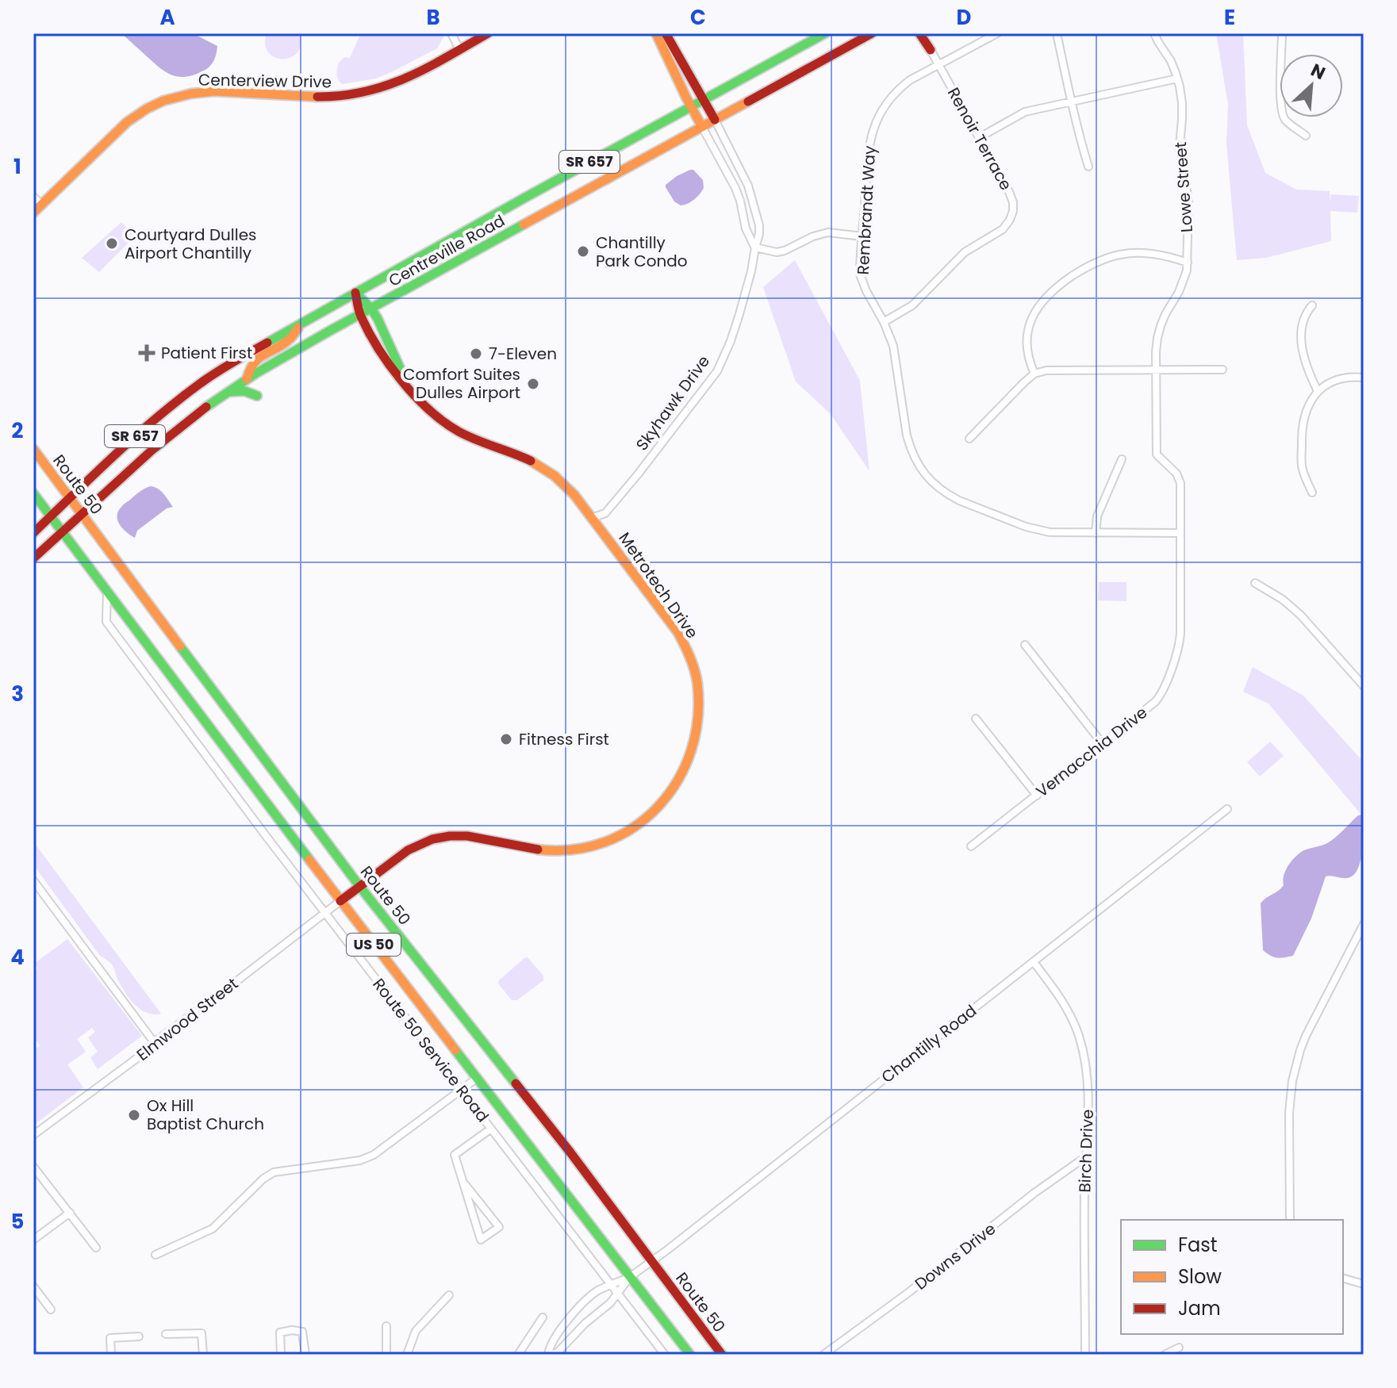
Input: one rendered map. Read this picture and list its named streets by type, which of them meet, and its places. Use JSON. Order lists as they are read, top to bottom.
{
  "streets": {
    "main road": [
      "Centerview Drive",
      "SR 657",
      "Centreville Road",
      "Skyhawk Drive",
      "Route 50",
      "Metrotech Drive",
      "US 50"
    ],
    "street": [
      "Renoir Terrace",
      "Lowe Street",
      "Rembrandt Way",
      "Vernacchia Drive",
      "Elmwood Street",
      "Chantilly Road",
      "Route 50 Service Road",
      "Birch Drive",
      "Downs Drive"
    ]
  },
  "crossings": [
    ["Renoir Terrace", "Rembrandt Way"],
    ["SR 657", "Centreville Road"],
    ["SR 657", "US 50"],
    ["Lowe Street", "Vernacchia Drive"],
    ["Rembrandt Way", "Vernacchia Drive"],
    ["Centreville Road", "Skyhawk Drive"],
    ["Centreville Road", "Route 50"],
    ["Centreville Road", "Metrotech Drive"],
    ["Centreville Road", "US 50"],
    ["Skyhawk Drive", "Metrotech Drive"],
    ["Route 50", "Metrotech Drive"],
    ["Route 50", "Chantilly Road"],
    ["Metrotech Drive", "US 50"],
    ["Metrotech Drive", "Elmwood Street"],
    ["US 50", "Elmwood Street"],
    ["US 50", "Chantilly Road"],
    ["US 50", "Route 50 Service Road"],
    ["Elmwood Street", "Route 50 Service Road"],
    ["Chantilly Road", "Route 50 Service Road"],
    ["Chantilly Road", "Birch Drive"],
    ["Birch Drive", "Downs Drive"]
  ],
  "places": {
    "other": [
      "Courtyard Dulles Airport Chantilly",
      "Chantilly Park Condo",
      "7-Eleven",
      "Comfort Suites Dulles Airport",
      "Fitness First",
      "Ox Hill Baptist Church"
    ],
    "health": ["Patient First"]
  },
  "legend": ["Fast", "Slow", "Jam"],
  "north": "top right",
  "grid": {
    "columns": [
      "A",
      "B",
      "C",
      "D",
      "E"
    ],
    "rows": [
      "1",
      "2",
      "3",
      "4",
      "5"
    ]
  }
}
